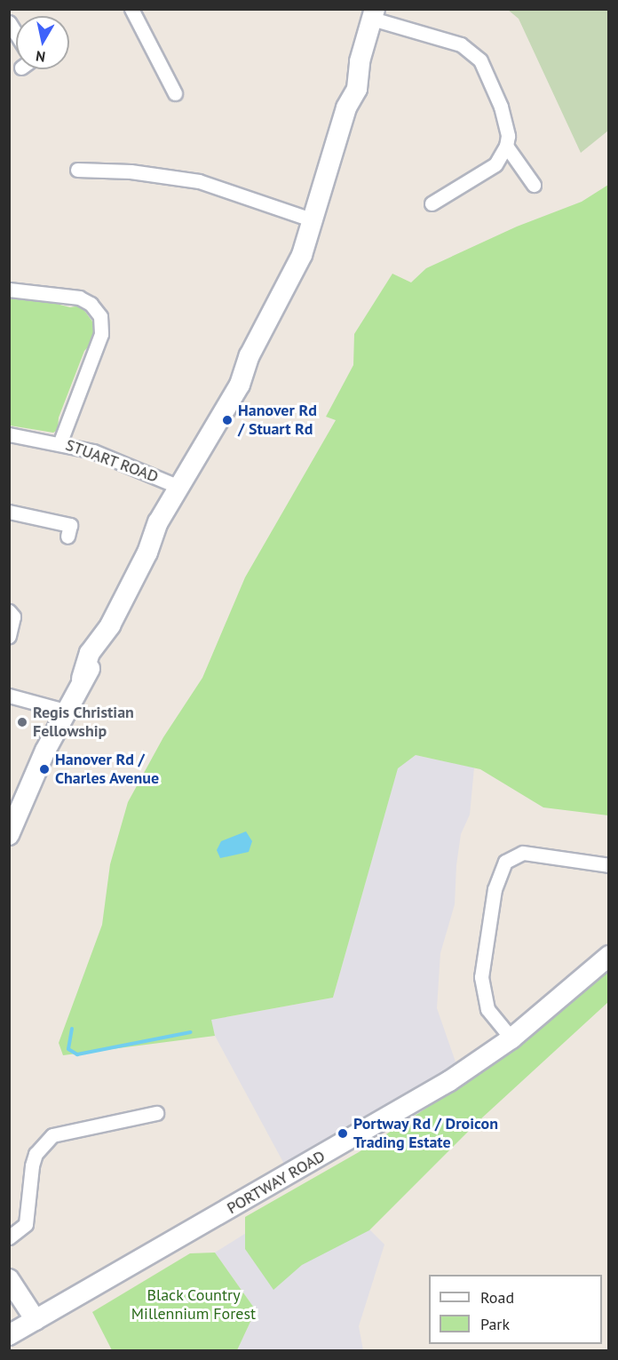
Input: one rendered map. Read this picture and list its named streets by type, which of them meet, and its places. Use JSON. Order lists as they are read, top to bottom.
{
  "streets": {
    "street": ["STUART ROAD", "PORTWAY ROAD"]
  },
  "parks": ["Black Country Millennium Forest"],
  "places": [
    "Hanover Rd / Stuart Rd",
    "Regis Christian Fellowship",
    "Hanover Rd / Charles Avenue",
    "Portway Rd / Droicon Trading Estate"
  ],
  "legend": ["Road", "Park"],
  "north": "bottom"
}
